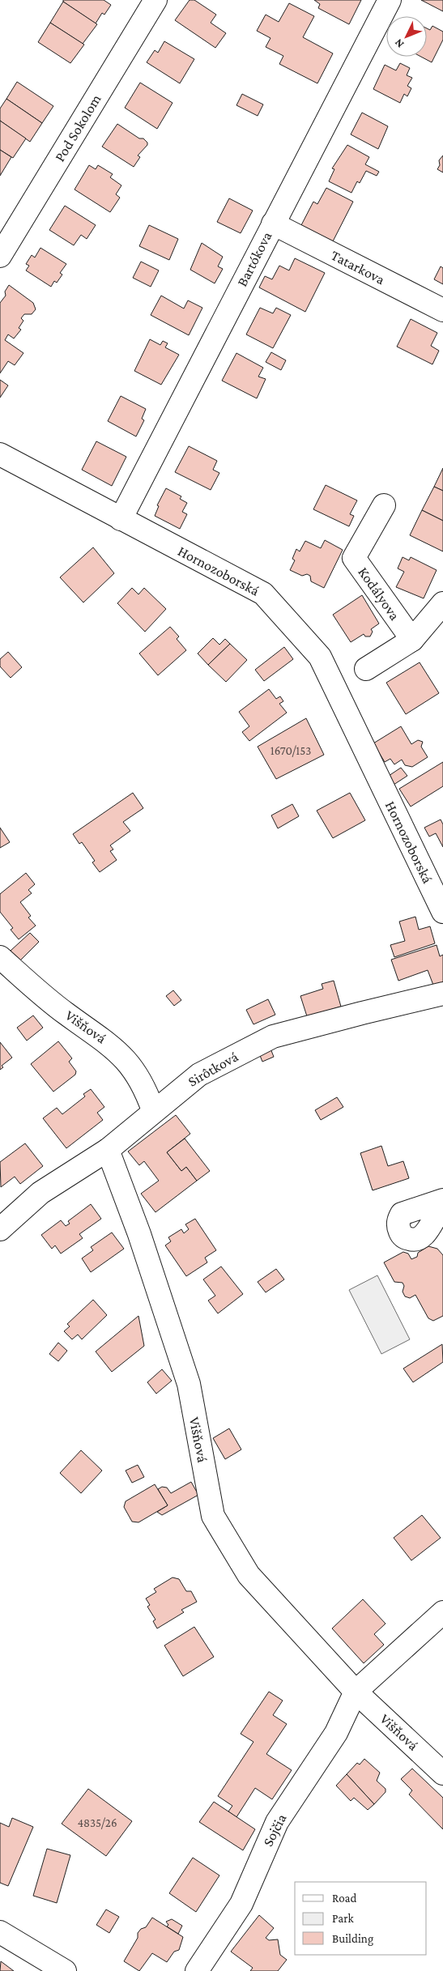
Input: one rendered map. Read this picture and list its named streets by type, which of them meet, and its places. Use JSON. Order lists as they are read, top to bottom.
{
  "streets": {
    "street": [
      "Pod Sokolom",
      "Bartókova",
      "Tatarkova",
      "Hornozoborská",
      "Kodályova",
      "Višňová",
      "Sirôtková",
      "Sojčia"
    ]
  },
  "crossings": [
    ["Bartókova", "Tatarkova"],
    ["Bartókova", "Hornozoborská"],
    ["Višňová", "Sirôtková"],
    ["Višňová", "Sojčia"]
  ],
  "house_numbers": ["1670/153", "4835/26"],
  "legend": ["Road", "Park", "Building"],
  "north": "bottom left"
}
